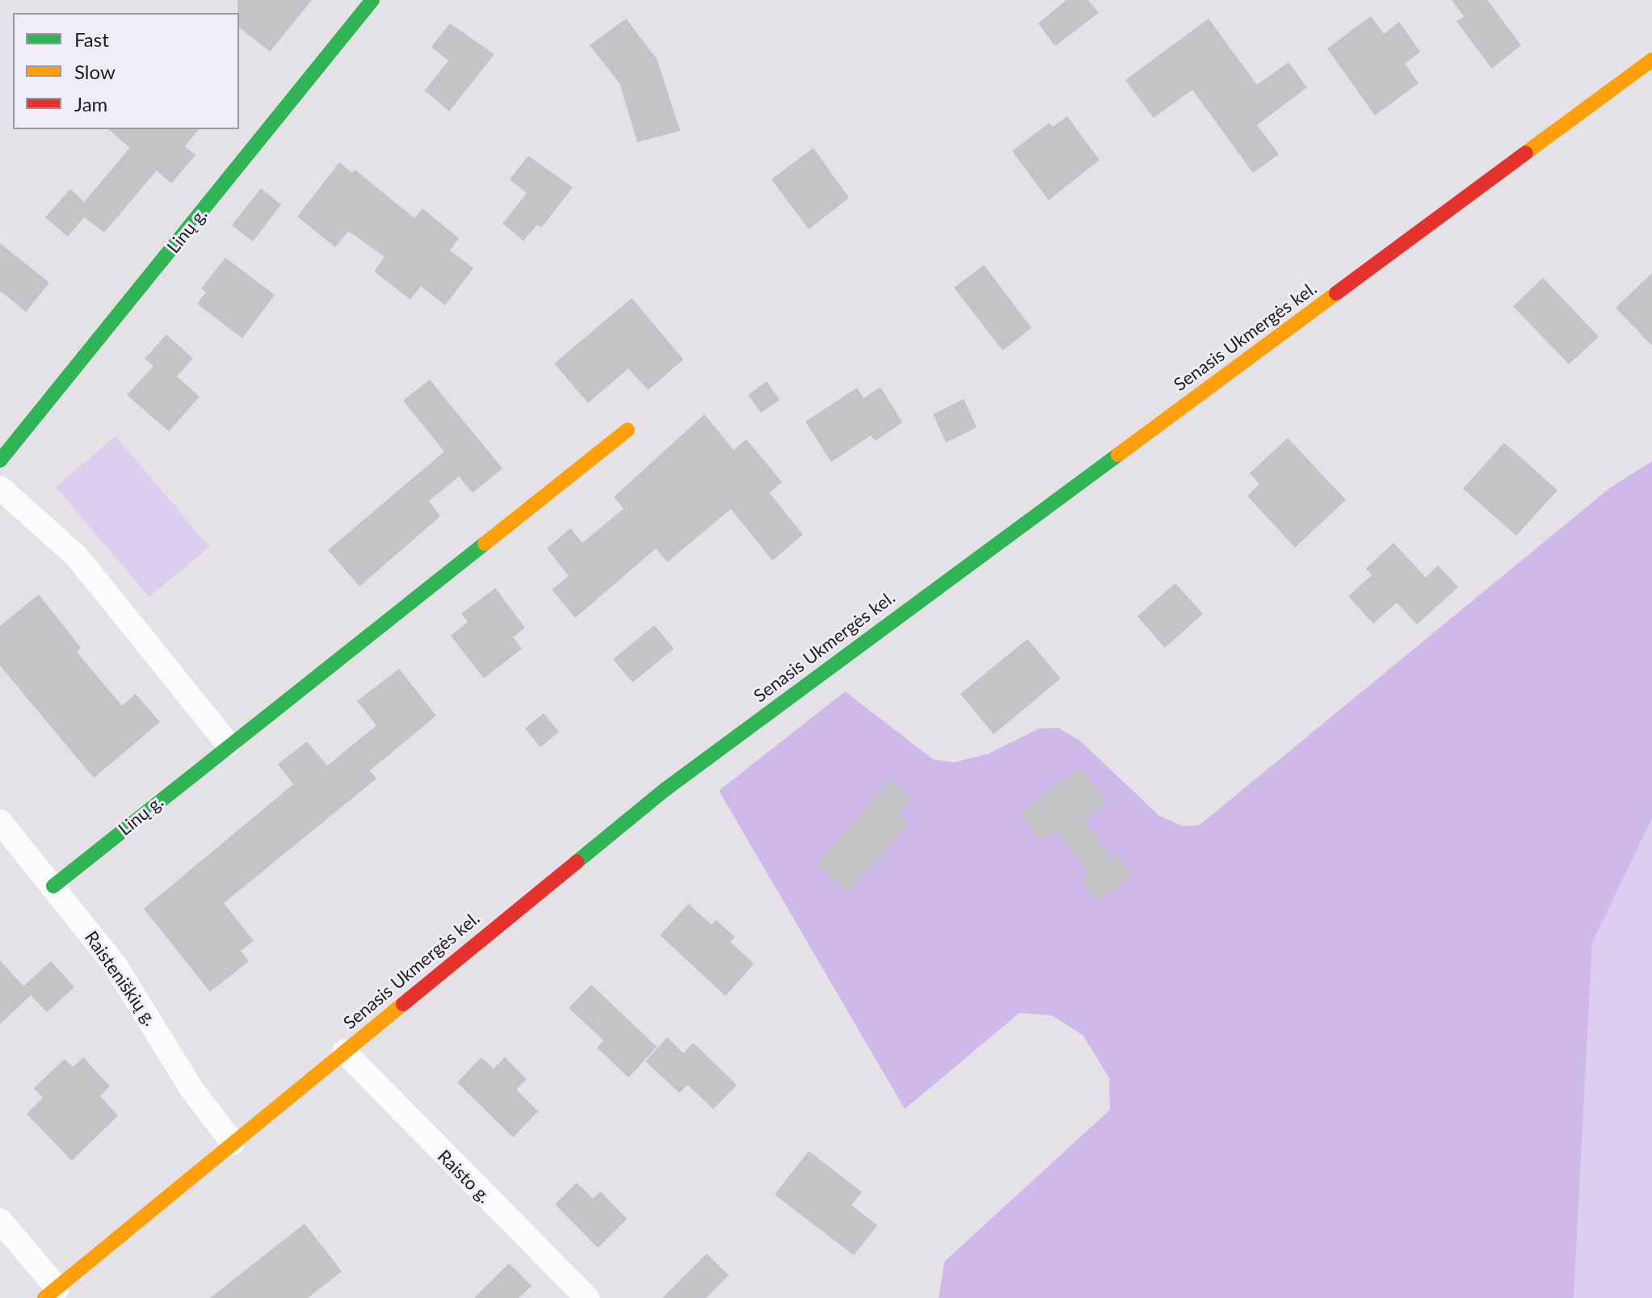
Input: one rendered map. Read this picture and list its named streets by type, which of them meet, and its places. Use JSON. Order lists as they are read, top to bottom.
{
  "streets": {
    "main road": ["Linų g.", "Senasis Ukmergės kel."],
    "street": ["Raisteniškių g.", "Raisto g."]
  },
  "crossings": [
    ["Linų g.", "Raisteniškių g."],
    ["Senasis Ukmergės kel.", "Raisteniškių g."],
    ["Senasis Ukmergės kel.", "Raisto g."]
  ],
  "legend": ["Fast", "Slow", "Jam"]
}
